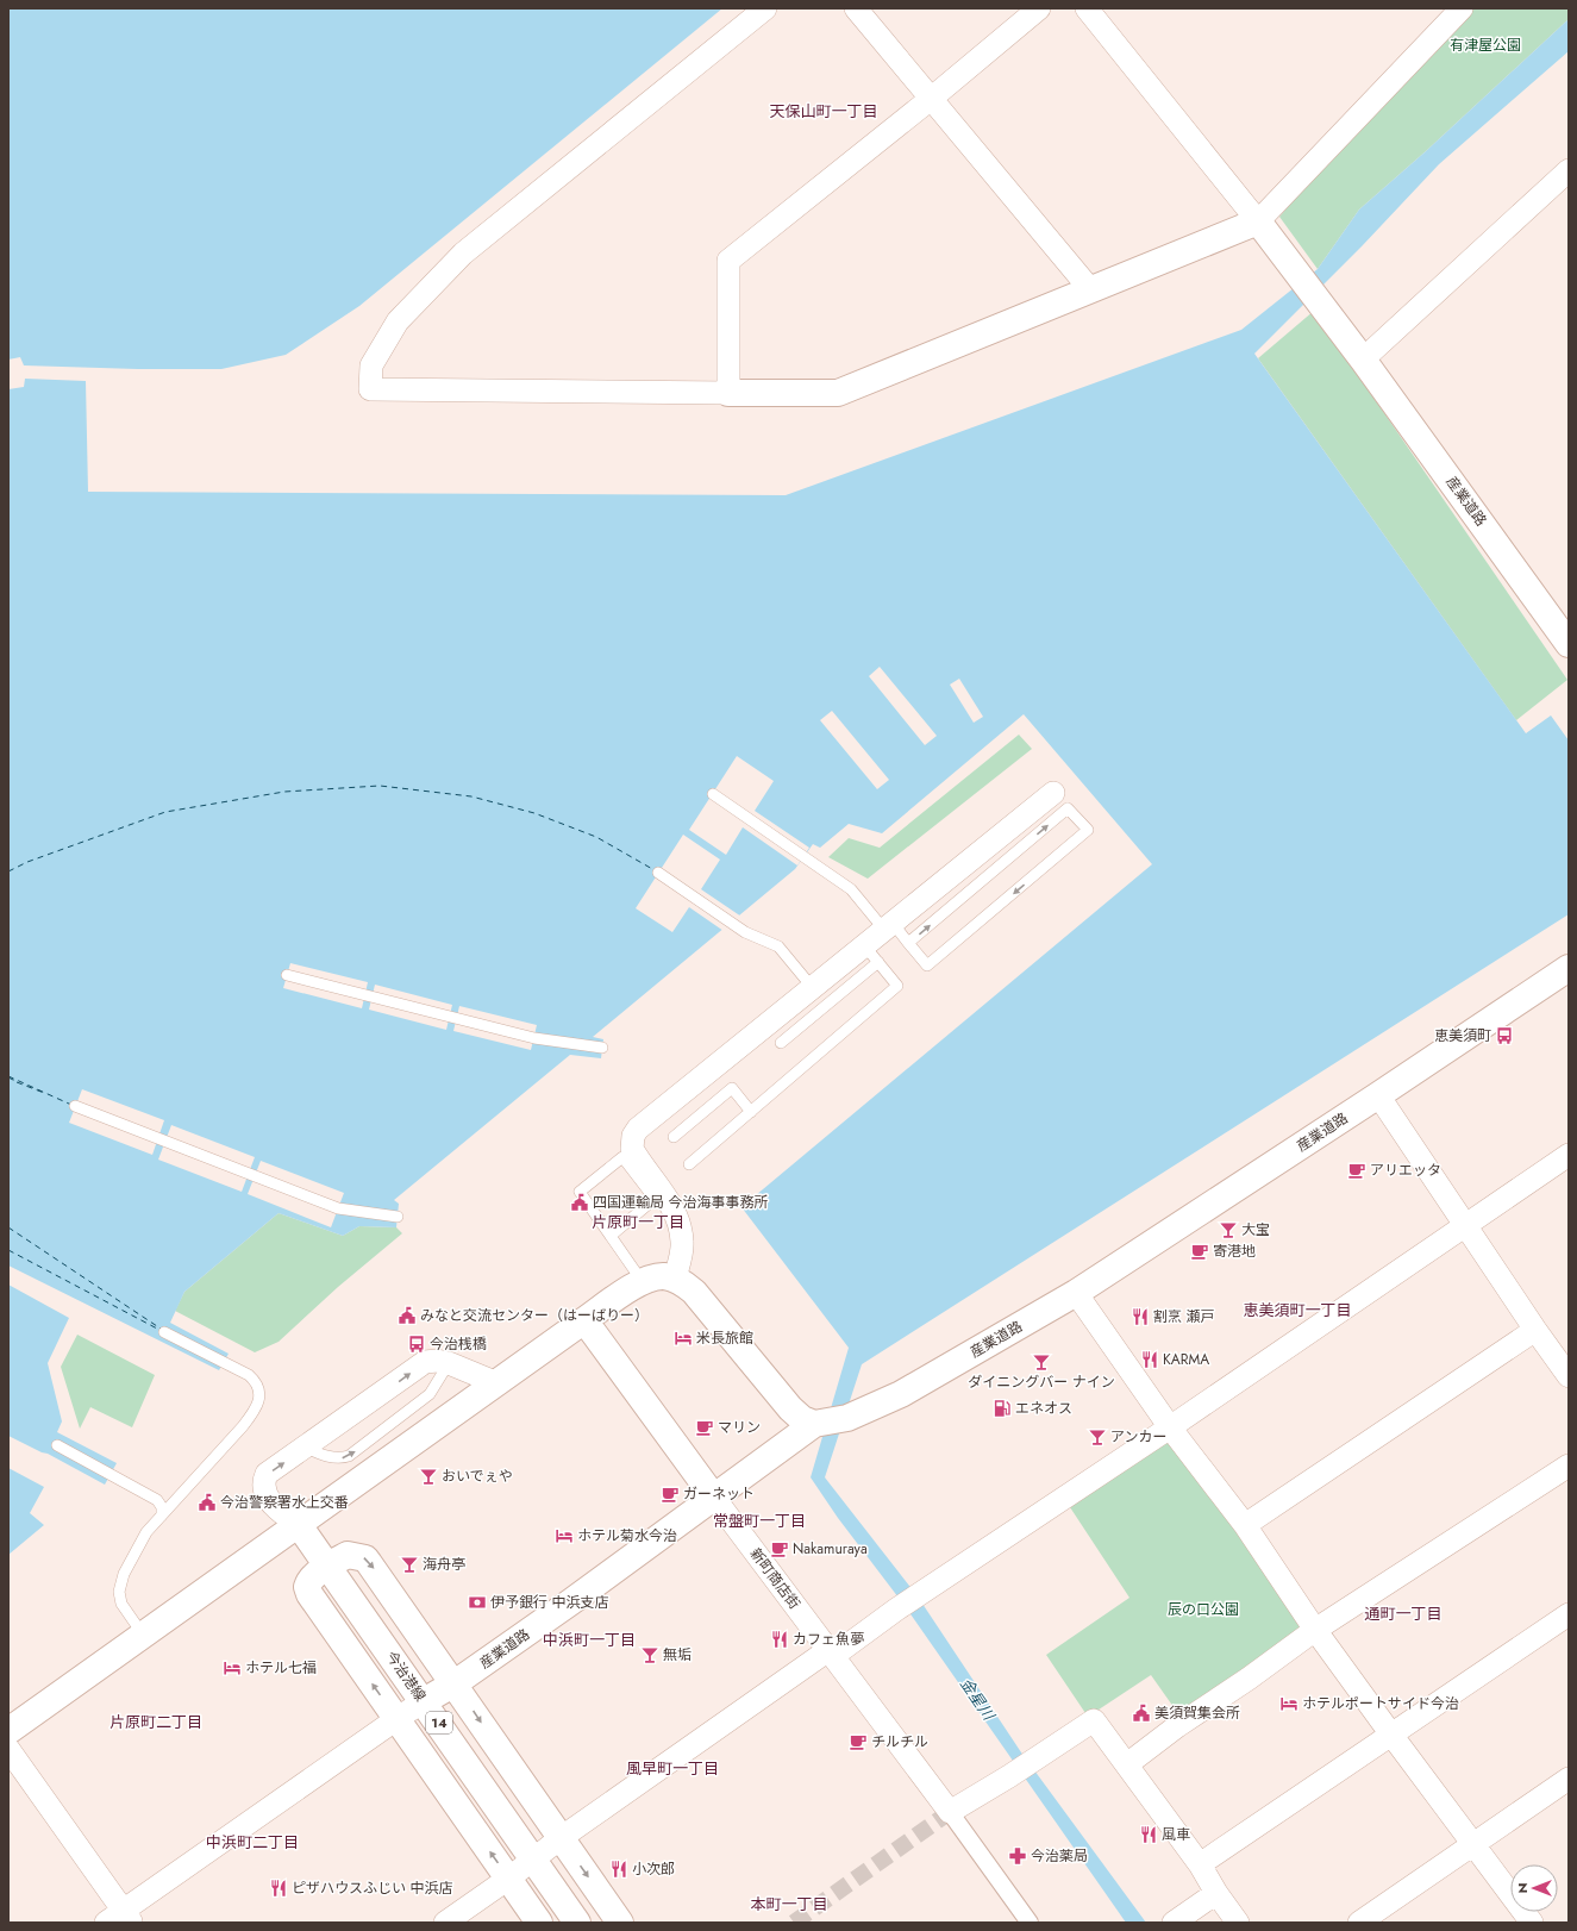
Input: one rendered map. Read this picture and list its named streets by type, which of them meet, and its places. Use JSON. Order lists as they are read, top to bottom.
{
  "streets": {
    "street": [
      "産業道路",
      "新町商店街",
      "今治港線",
      "14"
    ]
  },
  "crossings": [
    ["産業道路", "新町商店街"],
    ["産業道路", "今治港線"]
  ],
  "districts": [
    "天保山町一丁目",
    "片原町一丁目",
    "恵美須町一丁目",
    "常盤町一丁目",
    "通町一丁目",
    "中浜町一丁目",
    "片原町二丁目",
    "風早町一丁目",
    "中浜町二丁目",
    "本町一丁目"
  ],
  "water": ["金星川"],
  "parks": ["有津屋公園", "辰の口公園"],
  "places": {
    "bus stop": ["恵美須町", "今治桟橋"],
    "cafe": [
      "アリエッタ",
      "寄港地",
      "マリン",
      "ガーネット",
      "Nakamuraya",
      "チルチル"
    ],
    "public building": [
      "四国運輸局 今治海事事務所",
      "みなと交流センター（はーばりー）",
      "今治警察署水上交番",
      "美須賀集会所"
    ],
    "bar": [
      "大宝",
      "ダイニングバー ナイン",
      "アンカー",
      "おいでぇや",
      "海舟亭",
      "無垢"
    ],
    "restaurant": [
      "割烹 瀬戸",
      "KARMA",
      "カフェ魚夢",
      "風車",
      "小次郎",
      "ピザハウスふじい 中浜店"
    ],
    "hotel": [
      "米長旅館",
      "ホテル菊水今治",
      "ホテル七福",
      "ホテルポートサイド今治"
    ],
    "fuel station": ["エネオス"],
    "bank": ["伊予銀行 中浜支店"],
    "pharmacy": ["今治薬局"]
  },
  "north": "left"
}
